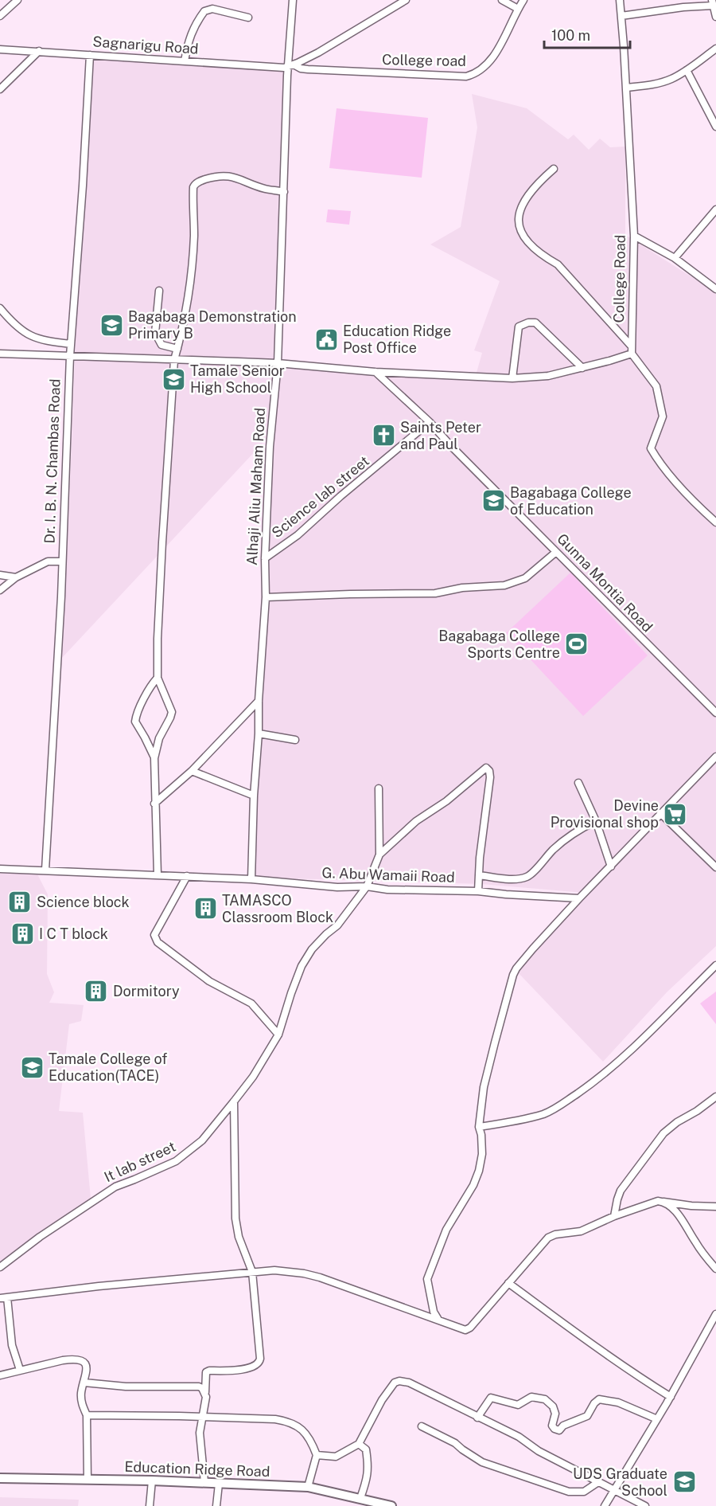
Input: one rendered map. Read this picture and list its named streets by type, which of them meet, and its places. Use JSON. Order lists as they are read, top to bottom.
{
  "streets": {
    "main road": ["Education Ridge Road"],
    "street": [
      "Sagnarigu Road",
      "College road",
      "College Road",
      "Dr. I. B. N. Chambas Road",
      "Alhaji Aliu Maham Road",
      "Science lab street",
      "Gunna Montia Road",
      "G. Abu Wamaii Road",
      "It lab street"
    ]
  },
  "crossings": [
    ["Sagnarigu Road", "College road"],
    ["Sagnarigu Road", "Dr. I. B. N. Chambas Road"],
    ["Sagnarigu Road", "Alhaji Aliu Maham Road"],
    ["College road", "Alhaji Aliu Maham Road"],
    ["Dr. I. B. N. Chambas Road", "G. Abu Wamaii Road"],
    ["Alhaji Aliu Maham Road", "Science lab street"],
    ["Alhaji Aliu Maham Road", "G. Abu Wamaii Road"],
    ["Science lab street", "Gunna Montia Road"],
    ["G. Abu Wamaii Road", "It lab street"]
  ],
  "places": {
    "school or university": [
      "Bagabaga Demonstration Primary B",
      "Tamale Senior High School",
      "Bagabaga College of Education",
      "Tamale College of Education(TACE)",
      "UDS Graduate School"
    ],
    "public building": ["Education Ridge Post Office"],
    "church": ["Saints Peter and Paul"],
    "sports": ["Bagabaga College Sports Centre"],
    "supermarket": ["Devine Provisional shop"],
    "building": [
      "Science block",
      "TAMASCO Classroom Block",
      "I C T block",
      "Dormitory"
    ]
  },
  "scale_bar": "100 m"
}
